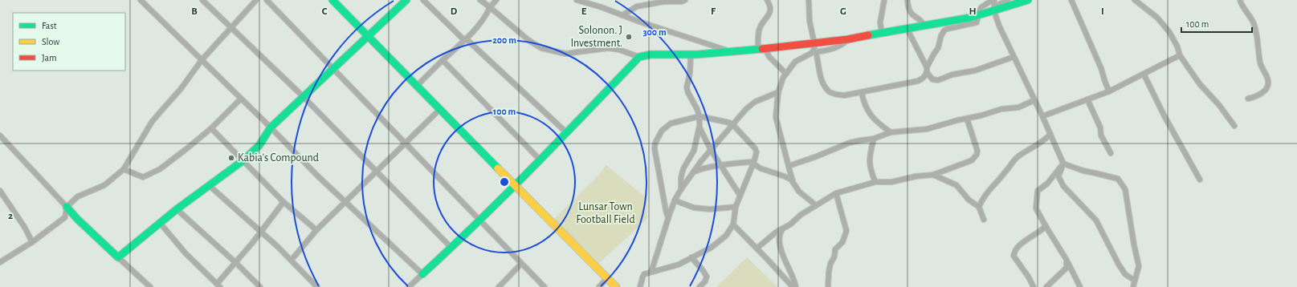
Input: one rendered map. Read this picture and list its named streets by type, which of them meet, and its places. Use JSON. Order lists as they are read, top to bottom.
{
  "parks": ["Lunsar Town Football Field"],
  "places": ["Solonon. J Investment.", "Kabia's Compound"],
  "legend": ["Fast", "Slow", "Jam"],
  "scale_bar": "100 m",
  "grid": {
    "columns": [
      "B",
      "C",
      "D",
      "E",
      "F",
      "G",
      "H",
      "I"
    ],
    "rows": ["2"]
  },
  "rings": ["300 m", "200 m", "100 m"]
}
